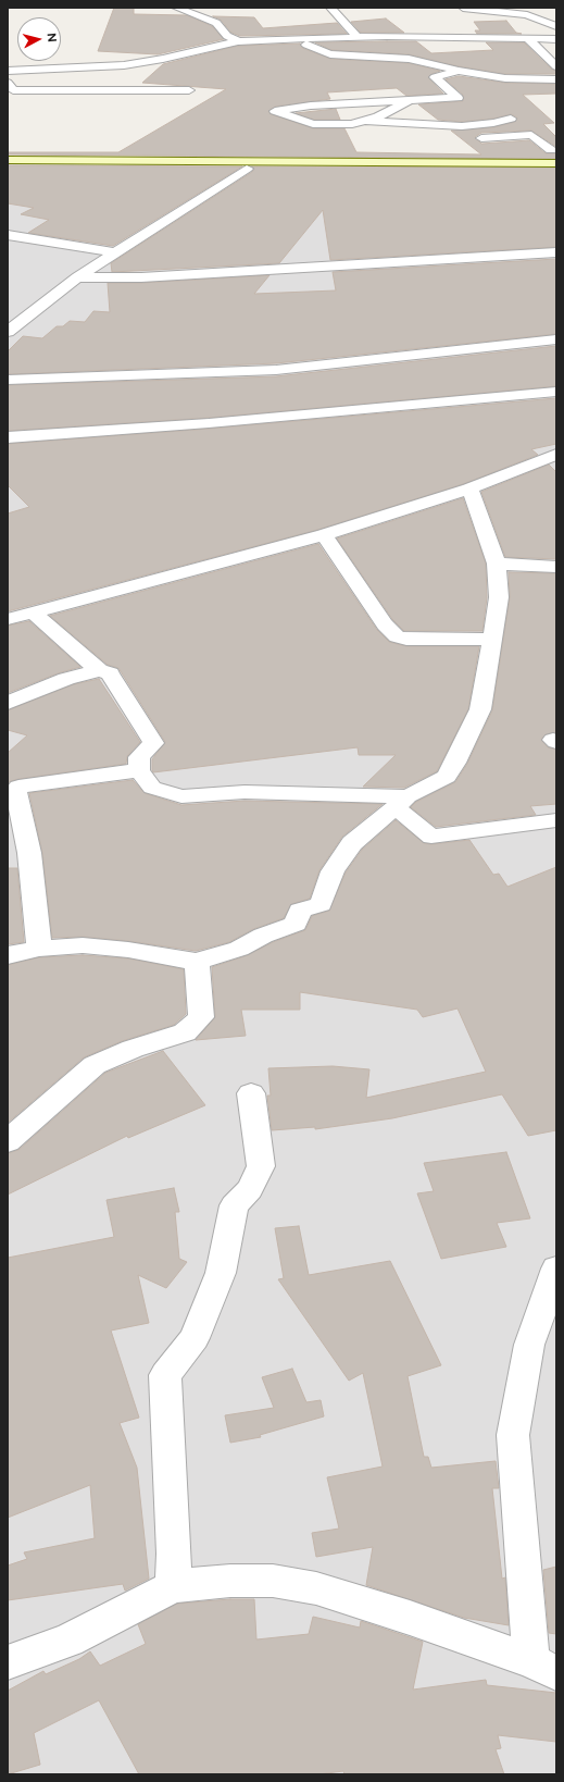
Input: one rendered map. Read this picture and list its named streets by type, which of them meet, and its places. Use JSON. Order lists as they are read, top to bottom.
{
  "north": "right"
}
